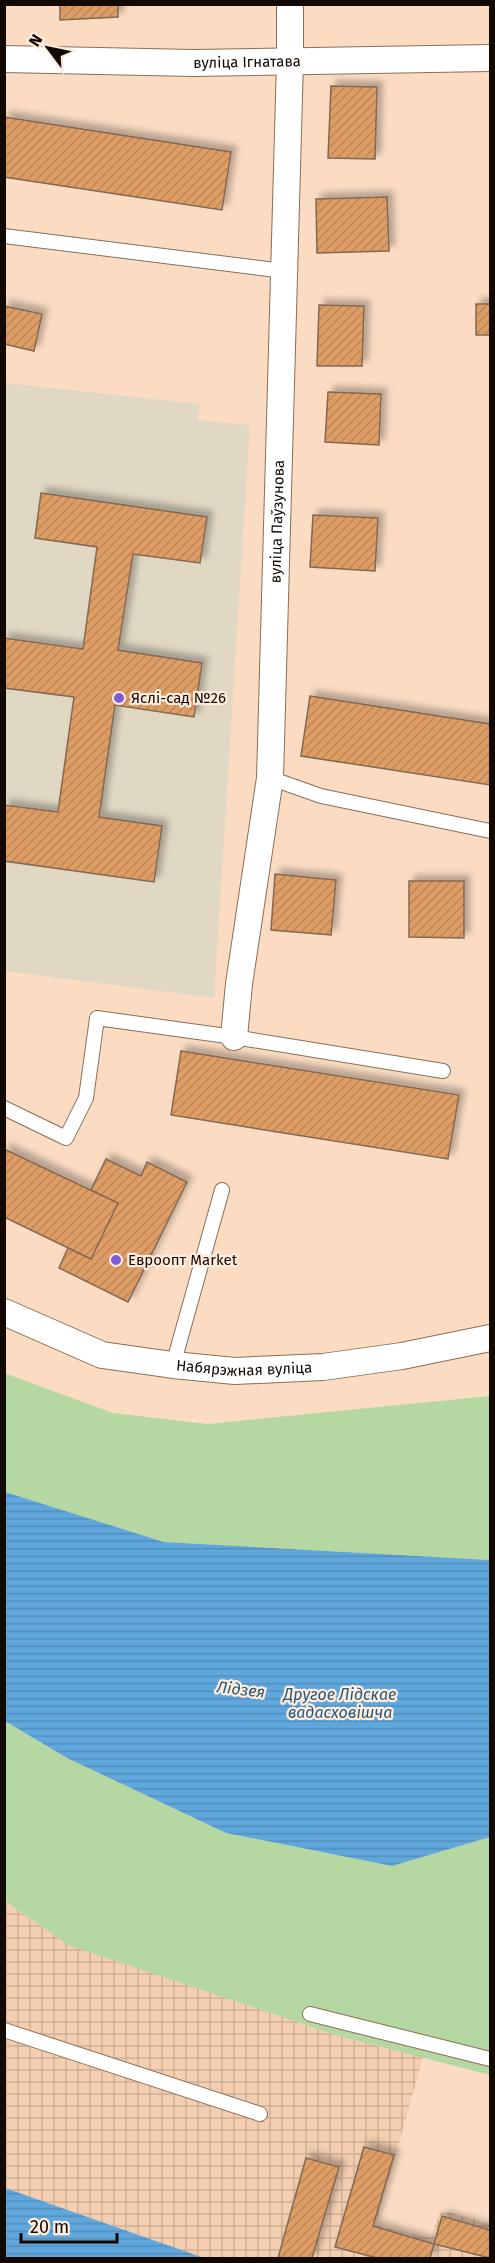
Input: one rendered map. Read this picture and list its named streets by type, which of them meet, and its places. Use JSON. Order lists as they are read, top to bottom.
{
  "streets": {
    "street": ["вуліца Ігнатава", "вуліца Паўзунова", "Набярэжная вуліца"]
  },
  "crossings": [
    ["вуліца Ігнатава", "вуліца Паўзунова"]
  ],
  "water": ["Лідзея", "Другое Лідскае вадасховішча"],
  "places": ["Яслі-сад №26", "Евроопт Market"],
  "scale_bar": "20 m",
  "north": "top left"
}
